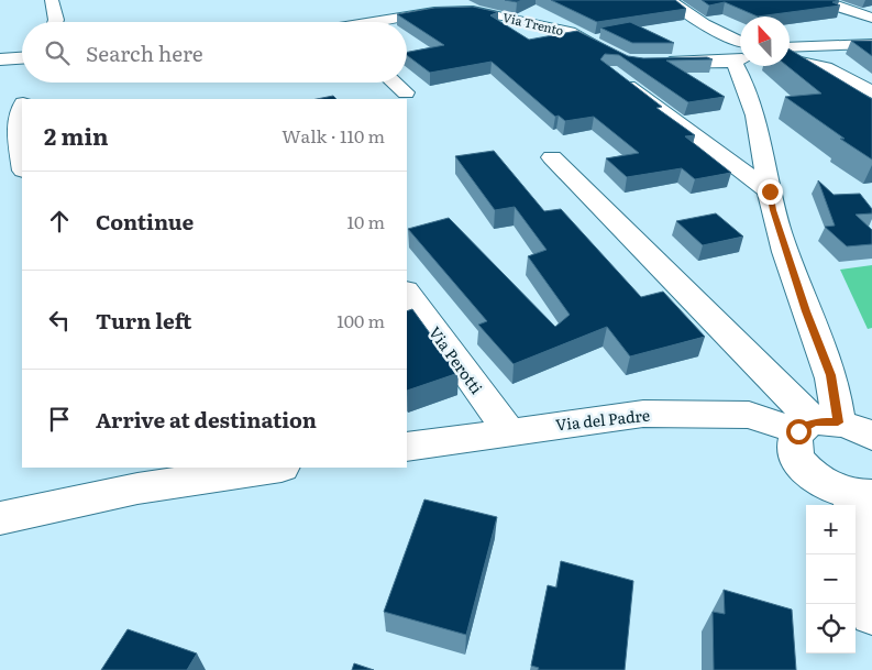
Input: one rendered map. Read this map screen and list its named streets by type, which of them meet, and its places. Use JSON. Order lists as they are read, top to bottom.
{
  "streets": {
    "street": ["Via Trento", "Via Perotti", "Via del Padre"]
  },
  "crossings": [
    ["Via Perotti", "Via del Padre"]
  ],
  "north": "top",
  "page": {
    "search": "Search here",
    "heading": ["2 min", "Walk · 110 m"],
    "list": [
      ["Continue", "10 m"],
      ["Turn left", "100 m"],
      "Arrive at destination"
    ],
    "map_buttons": ["+", "−"]
  }
}
